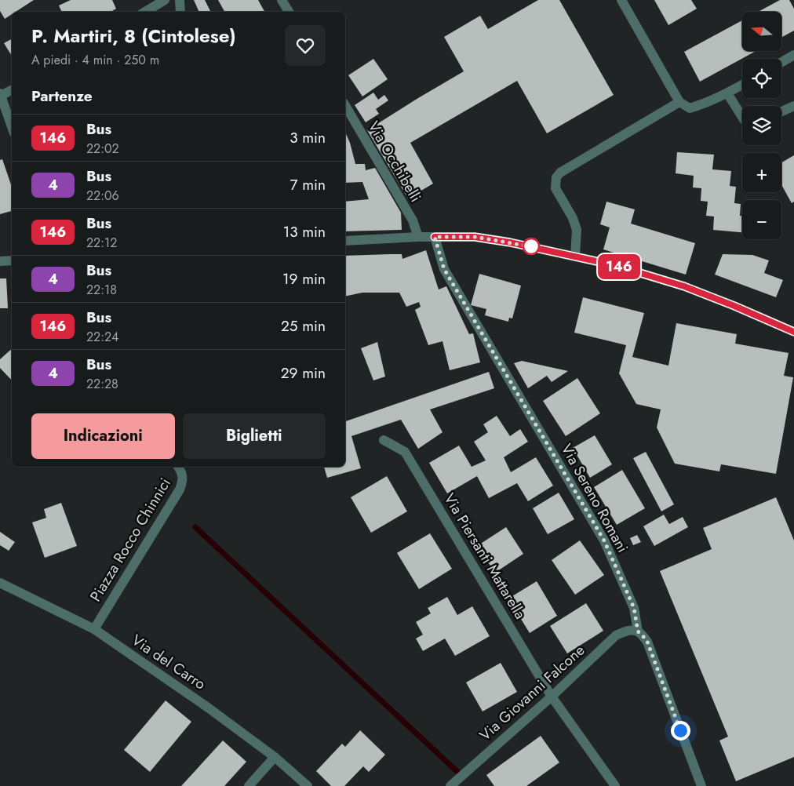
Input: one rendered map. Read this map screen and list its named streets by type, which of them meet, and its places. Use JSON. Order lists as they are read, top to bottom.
{
  "streets": {
    "street": [
      "Via Occhibelli",
      "Via Sereno Romani",
      "Piazza Rocco Chinnici",
      "Via Piersanti Mattarella",
      "Via del Carro",
      "Via Giovanni Falcone"
    ]
  },
  "crossings": [
    ["Via Sereno Romani", "Via Giovanni Falcone"],
    ["Piazza Rocco Chinnici", "Via del Carro"],
    ["Via Piersanti Mattarella", "Via Giovanni Falcone"]
  ],
  "lines": ["bus line 146"],
  "north": "left",
  "page": {
    "on_map": "146",
    "map_buttons": ["+", "−"],
    "heading": [
      ["P. Martiri, 8 (Cintolese)", "A piedi · 4 min · 250 m"],
      "Partenze"
    ],
    "list": [
      {
        "mark": "146",
        "name": "Bus",
        "note": "22:02",
        "value": "3 min"
      },
      {
        "mark": "4",
        "name": "Bus",
        "note": "22:06",
        "value": "7 min"
      },
      {
        "mark": "146",
        "name": "Bus",
        "note": "22:12",
        "value": "13 min"
      },
      {
        "mark": "4",
        "name": "Bus",
        "note": "22:18",
        "value": "19 min"
      },
      {
        "mark": "146",
        "name": "Bus",
        "note": "22:24",
        "value": "25 min"
      },
      {
        "mark": "4",
        "name": "Bus",
        "note": "22:28",
        "value": "29 min"
      }
    ],
    "buttons": ["Indicazioni", "Biglietti"]
  }
}
